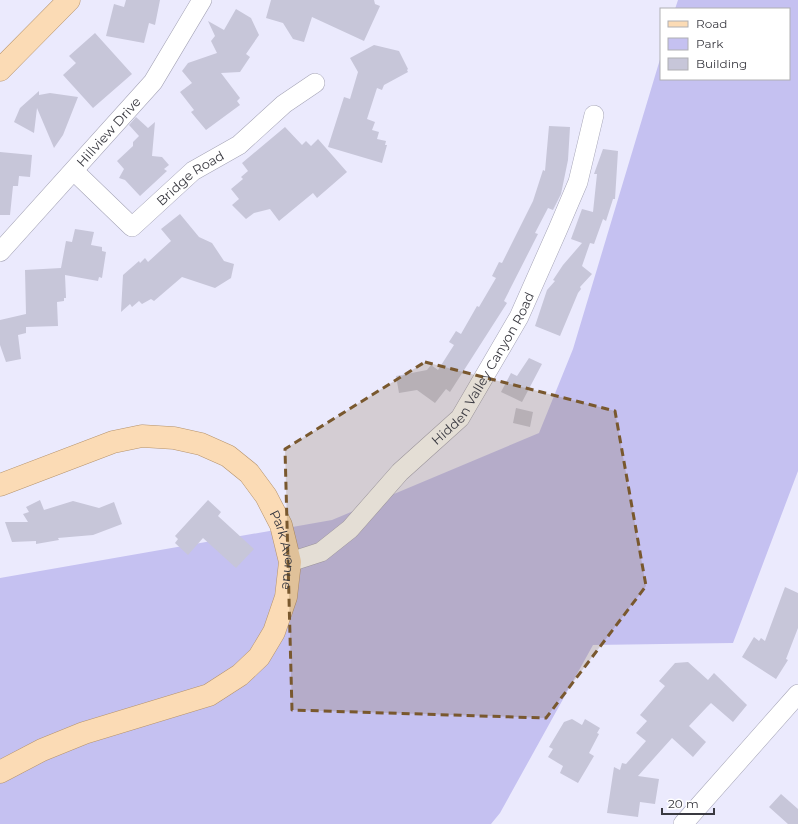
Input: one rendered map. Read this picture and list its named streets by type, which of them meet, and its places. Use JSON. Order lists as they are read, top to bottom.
{
  "streets": {
    "main road": ["Park Avenue"],
    "street": ["Hillview Drive", "Bridge Road", "Hidden Valley Canyon Road"]
  },
  "crossings": [
    ["Hillview Drive", "Bridge Road"],
    ["Hidden Valley Canyon Road", "Park Avenue"]
  ],
  "legend": ["Road", "Park", "Building"],
  "scale_bar": "20 m"
}
